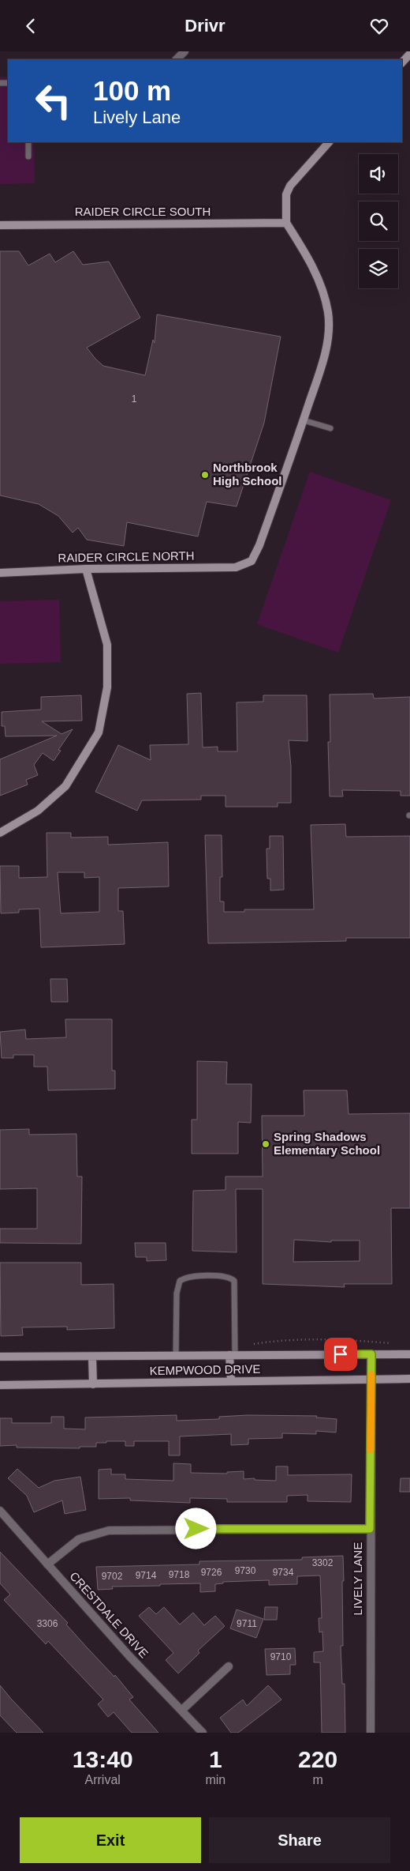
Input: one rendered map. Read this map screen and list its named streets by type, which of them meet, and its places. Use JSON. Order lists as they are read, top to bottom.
{
  "streets": {
    "street": [
      "RAIDER CIRCLE SOUTH",
      "RAIDER CIRCLE NORTH",
      "KEMPWOOD DRIVE",
      "LIVELY LANE",
      "CRESTDALE DRIVE"
    ]
  },
  "crossings": [
    ["KEMPWOOD DRIVE", "LIVELY LANE"]
  ],
  "places": ["Northbrook High School", "Spring Shadows Elementary School"],
  "house_numbers": [
    "1",
    "3302",
    "9730",
    "9726",
    "9734",
    "9718",
    "9714",
    "9702",
    "3306",
    "9711",
    "9710"
  ],
  "page": {
    "header": "Drivr",
    "turn": ["100 m", "Lively Lane"],
    "eta": [
      "13:40",
      "Arrival",
      "1",
      "min",
      "220",
      "m"
    ],
    "buttons": ["Exit", "Share"]
  }
}
